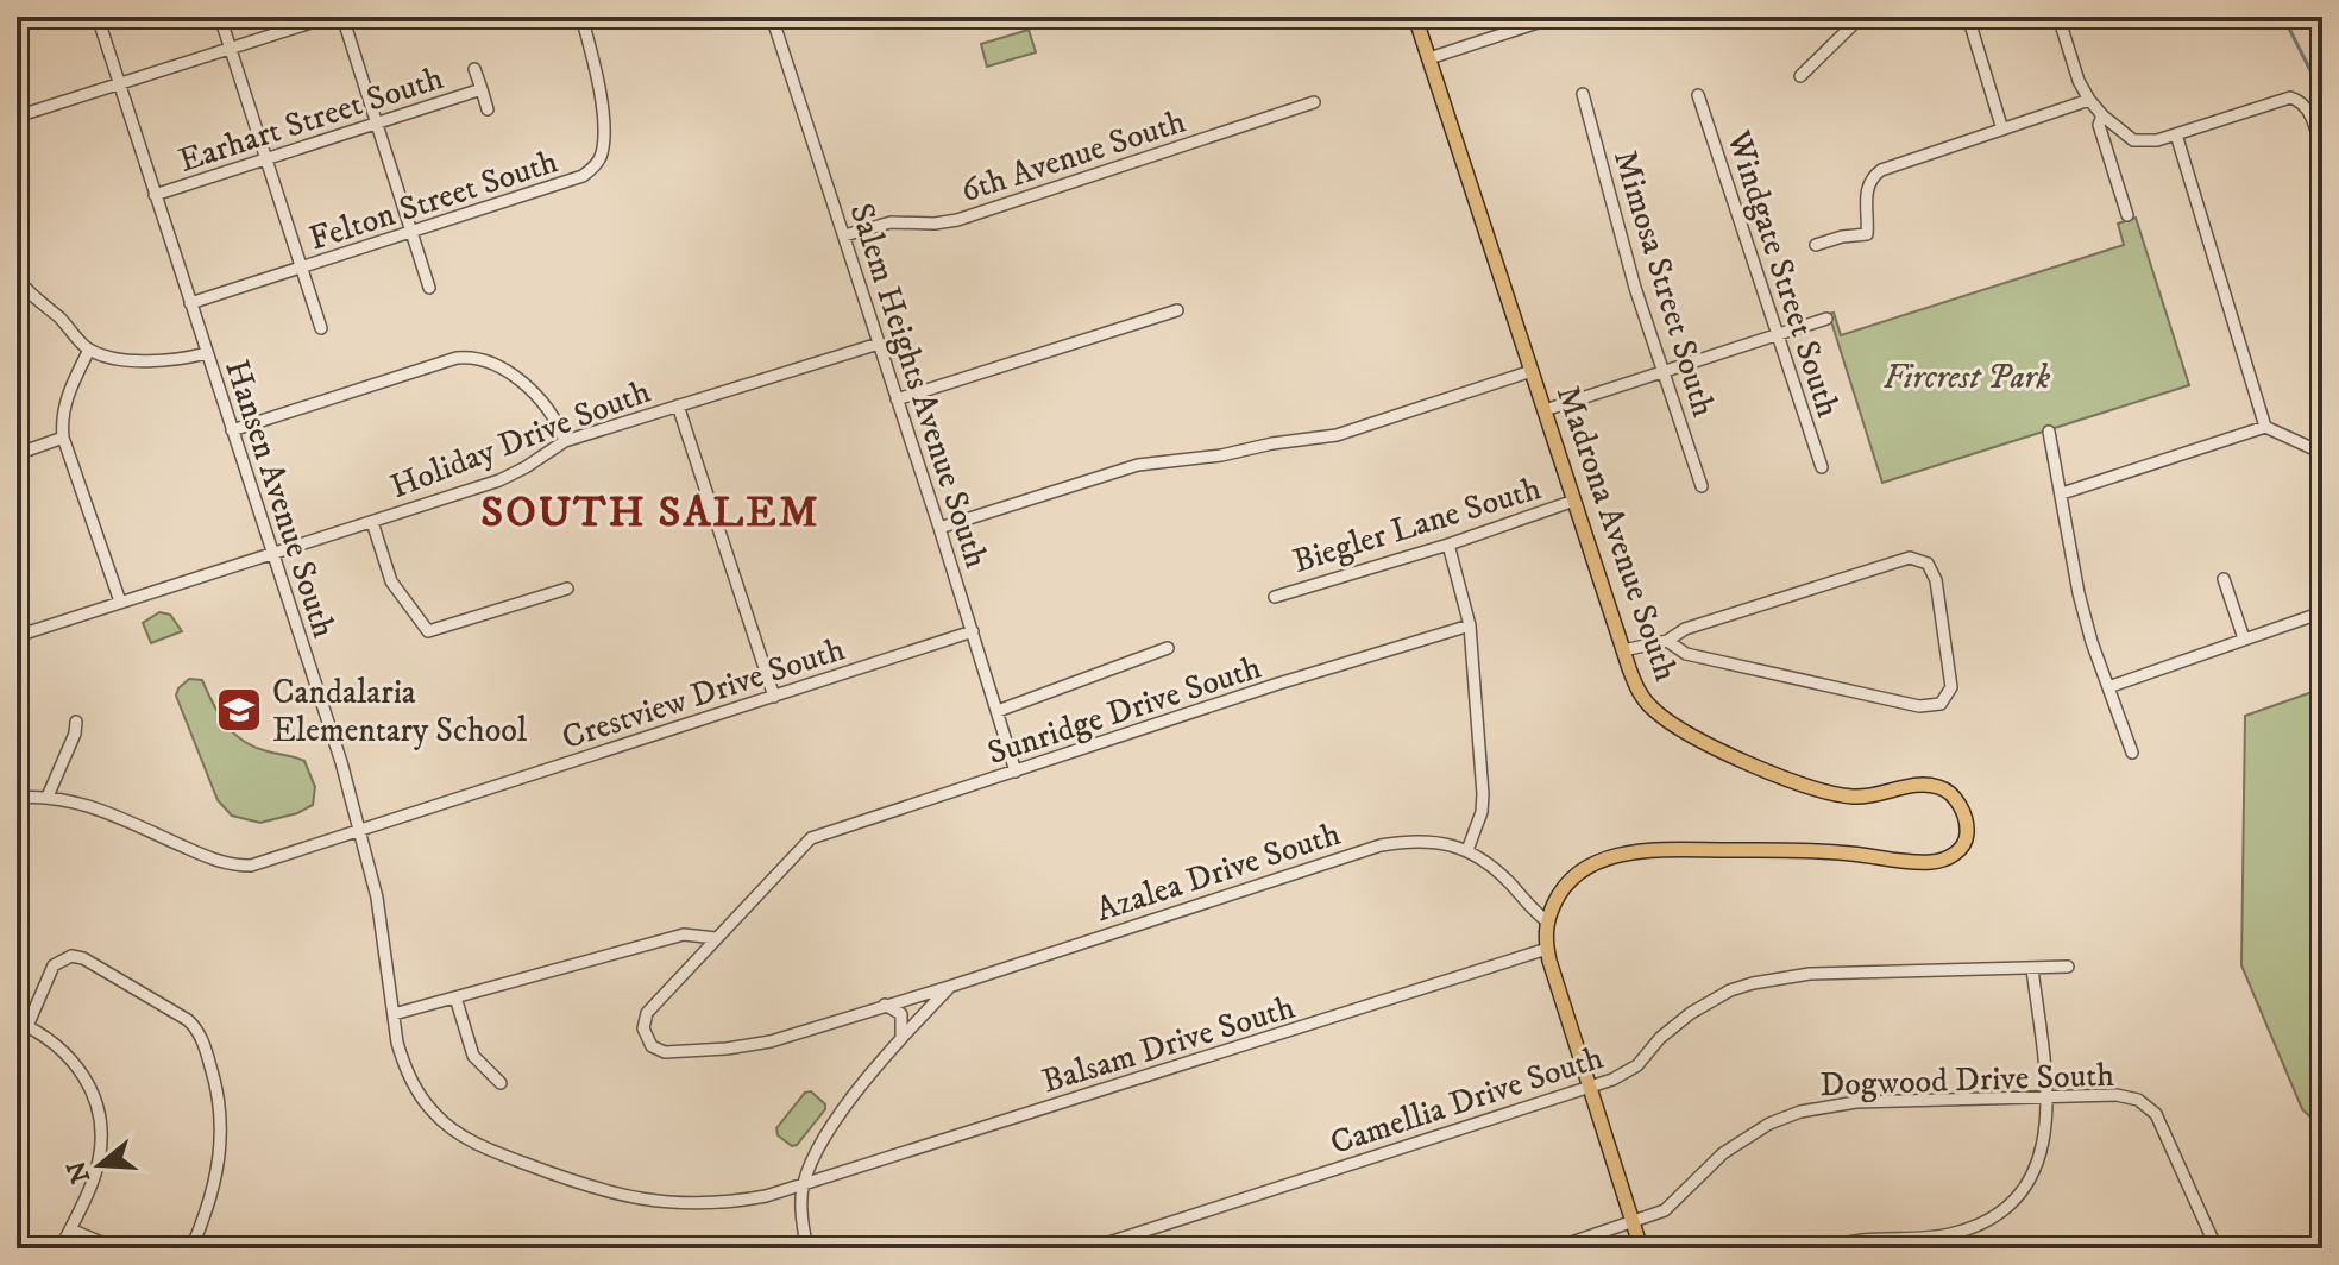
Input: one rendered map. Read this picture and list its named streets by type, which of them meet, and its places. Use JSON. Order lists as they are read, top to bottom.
{
  "streets": {
    "main road": ["Madrona Avenue South"],
    "street": [
      "Earhart Street South",
      "6th Avenue South",
      "Felton Street South",
      "Windgate Street South",
      "Mimosa Street South",
      "Salem Heights Avenue South",
      "Holiday Drive South",
      "Hansen Avenue South",
      "Biegler Lane South",
      "Crestview Drive South",
      "Sunridge Drive South",
      "Azalea Drive South",
      "Balsam Drive South",
      "Dogwood Drive South",
      "Camellia Drive South"
    ]
  },
  "crossings": [
    ["Earhart Street South", "Hansen Avenue South"],
    ["6th Avenue South", "Salem Heights Avenue South"],
    ["Felton Street South", "Hansen Avenue South"],
    ["Salem Heights Avenue South", "Holiday Drive South"],
    ["Salem Heights Avenue South", "Crestview Drive South"],
    ["Salem Heights Avenue South", "Sunridge Drive South"],
    ["Holiday Drive South", "Hansen Avenue South"],
    ["Hansen Avenue South", "Crestview Drive South"],
    ["Hansen Avenue South", "Balsam Drive South"],
    ["Biegler Lane South", "Madrona Avenue South"],
    ["Madrona Avenue South", "Azalea Drive South"],
    ["Madrona Avenue South", "Balsam Drive South"],
    ["Madrona Avenue South", "Dogwood Drive South"],
    ["Madrona Avenue South", "Camellia Drive South"],
    ["Sunridge Drive South", "Azalea Drive South"]
  ],
  "districts": ["SOUTH SALEM"],
  "parks": ["Fircrest Park"],
  "places": {
    "school or university": ["Candalaria Elementary School"]
  },
  "north": "left"
}
